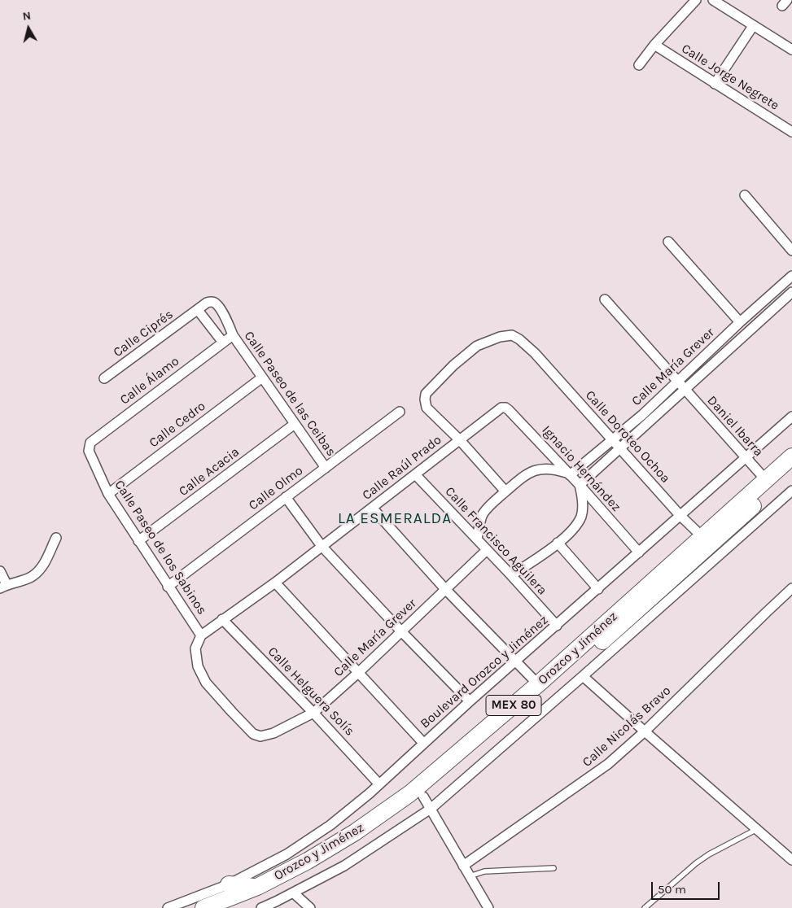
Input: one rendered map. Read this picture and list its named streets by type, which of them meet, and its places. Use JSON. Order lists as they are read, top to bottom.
{
  "streets": {
    "highway": ["Orozco y Jiménez", "MEX 80"],
    "street": [
      "Calle Jorge Negrete",
      "Calle Ciprés",
      "Calle María Grever",
      "Calle Álamo",
      "Calle Paseo de las Ceibas",
      "Calle Cedro",
      "Daniel Ibarra",
      "Calle Doroteo Ochoa",
      "Calle Raúl Prado",
      "Ignacio Hernández",
      "Calle Acacia",
      "Calle Olmo",
      "Calle Francisco Aguilera",
      "Calle Paseo de los Sabinos",
      "Boulevard Orozco y Jiménez",
      "Calle Helguera Solís",
      "Calle Nicolás Bravo"
    ]
  },
  "crossings": [
    ["Calle Ciprés", "Calle Álamo"],
    ["Calle Ciprés", "Calle Paseo de las Ceibas"],
    ["Calle María Grever", "Daniel Ibarra"],
    ["Calle María Grever", "Calle Doroteo Ochoa"],
    ["Calle María Grever", "Calle Raúl Prado"],
    ["Calle María Grever", "Ignacio Hernández"],
    ["Calle María Grever", "Calle Francisco Aguilera"],
    ["Calle María Grever", "Calle Paseo de los Sabinos"],
    ["Calle María Grever", "Calle Helguera Solís"],
    ["Calle Álamo", "Calle Paseo de las Ceibas"],
    ["Calle Álamo", "Calle Paseo de los Sabinos"],
    ["Calle Paseo de las Ceibas", "Calle Cedro"],
    ["Calle Paseo de las Ceibas", "Calle Acacia"],
    ["Calle Paseo de las Ceibas", "Calle Olmo"],
    ["Calle Cedro", "Calle Paseo de los Sabinos"],
    ["Daniel Ibarra", "Orozco y Jiménez"],
    ["Daniel Ibarra", "Boulevard Orozco y Jiménez"],
    ["Calle Doroteo Ochoa", "Calle Raúl Prado"],
    ["Calle Doroteo Ochoa", "Ignacio Hernández"],
    ["Calle Doroteo Ochoa", "Calle Francisco Aguilera"],
    ["Calle Doroteo Ochoa", "Orozco y Jiménez"],
    ["Calle Doroteo Ochoa", "Boulevard Orozco y Jiménez"],
    ["Calle Raúl Prado", "Ignacio Hernández"],
    ["Calle Raúl Prado", "Calle Francisco Aguilera"],
    ["Calle Raúl Prado", "Calle Paseo de los Sabinos"],
    ["Calle Raúl Prado", "Calle Helguera Solís"],
    ["Ignacio Hernández", "Calle Francisco Aguilera"],
    ["Ignacio Hernández", "Boulevard Orozco y Jiménez"],
    ["Calle Acacia", "Calle Paseo de los Sabinos"],
    ["Calle Olmo", "Calle Paseo de los Sabinos"],
    ["Calle Francisco Aguilera", "Boulevard Orozco y Jiménez"],
    ["Boulevard Orozco y Jiménez", "Calle Helguera Solís"]
  ],
  "districts": ["LA ESMERALDA"],
  "scale_bar": "50 m",
  "north": "top"
}
